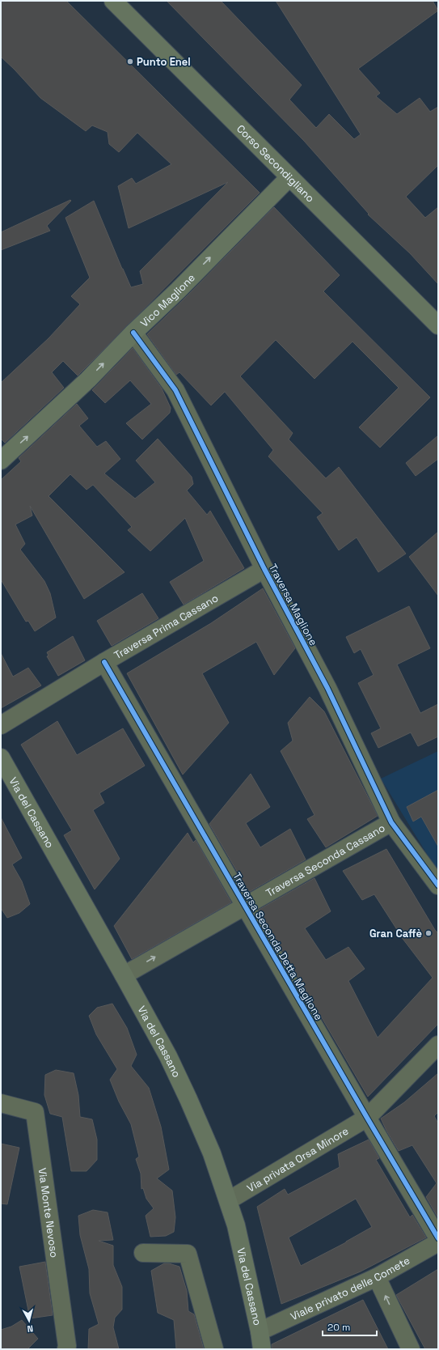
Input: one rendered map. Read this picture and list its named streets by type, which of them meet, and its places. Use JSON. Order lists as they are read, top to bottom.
{
  "streets": {
    "main road": ["Corso Secondigliano", "Vico Maglione", "Via del Cassano"],
    "street": [
      "Traversa Maglione",
      "Traversa Prima Cassano",
      "Traversa Seconda Cassano",
      "Traversa Seconda Detta Maglione",
      "Via privata Orsa Minore",
      "Via Monte Nevoso",
      "Viale privato delle Comete"
    ]
  },
  "crossings": [
    ["Corso Secondigliano", "Vico Maglione"],
    ["Vico Maglione", "Traversa Maglione"],
    ["Traversa Maglione", "Traversa Prima Cassano"],
    ["Traversa Maglione", "Traversa Seconda Cassano"],
    ["Traversa Prima Cassano", "Traversa Seconda Detta Maglione"],
    ["Via del Cassano", "Traversa Seconda Cassano"],
    ["Via del Cassano", "Via privata Orsa Minore"],
    ["Via del Cassano", "Viale privato delle Comete"],
    ["Traversa Seconda Cassano", "Traversa Seconda Detta Maglione"],
    ["Traversa Seconda Detta Maglione", "Via privata Orsa Minore"]
  ],
  "one_way": ["Vico Maglione", "Traversa Seconda Cassano"],
  "places": ["Punto Enel", "Gran Caffè"],
  "scale_bar": "20 m",
  "north": "bottom"
}
